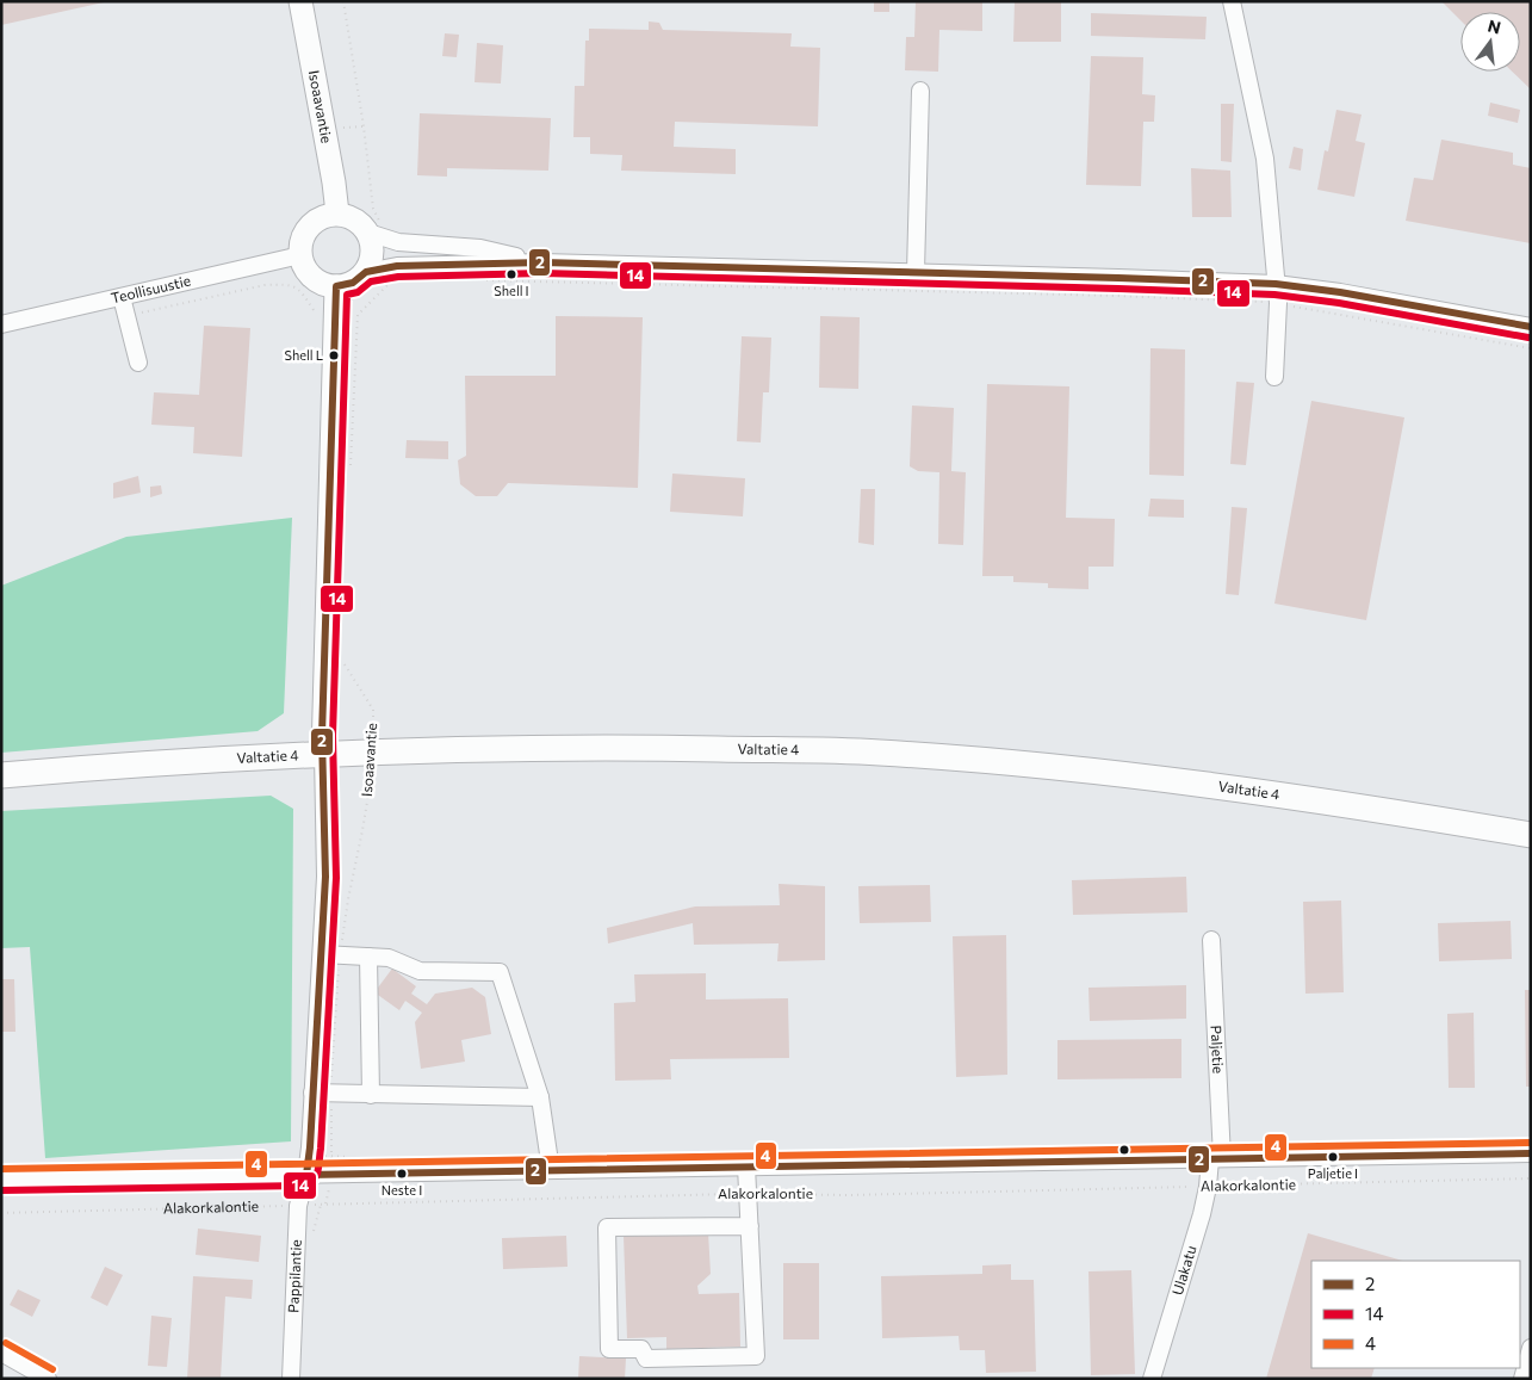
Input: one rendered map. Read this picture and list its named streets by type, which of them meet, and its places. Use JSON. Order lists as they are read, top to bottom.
{
  "streets": {
    "highway": ["Valtatie 4"],
    "main road": ["Isoaavantie"],
    "street": [
      "Teollisuustie",
      "Paljetie",
      "Alakorkalontie",
      "Ulakatu",
      "Pappilantie"
    ]
  },
  "crossings": [
    ["Isoaavantie", "Teollisuustie"],
    ["Isoaavantie", "Valtatie 4"],
    ["Isoaavantie", "Alakorkalontie"],
    ["Paljetie", "Alakorkalontie"],
    ["Paljetie", "Ulakatu"],
    ["Alakorkalontie", "Ulakatu"],
    ["Alakorkalontie", "Pappilantie"]
  ],
  "places": [
    "Shell I",
    "Shell L",
    "Paljetie I",
    "Neste I"
  ],
  "lines": ["transit line 2", "transit line 14", "transit line 4"],
  "legend": ["2", "14", "4"],
  "north": "top"
}
